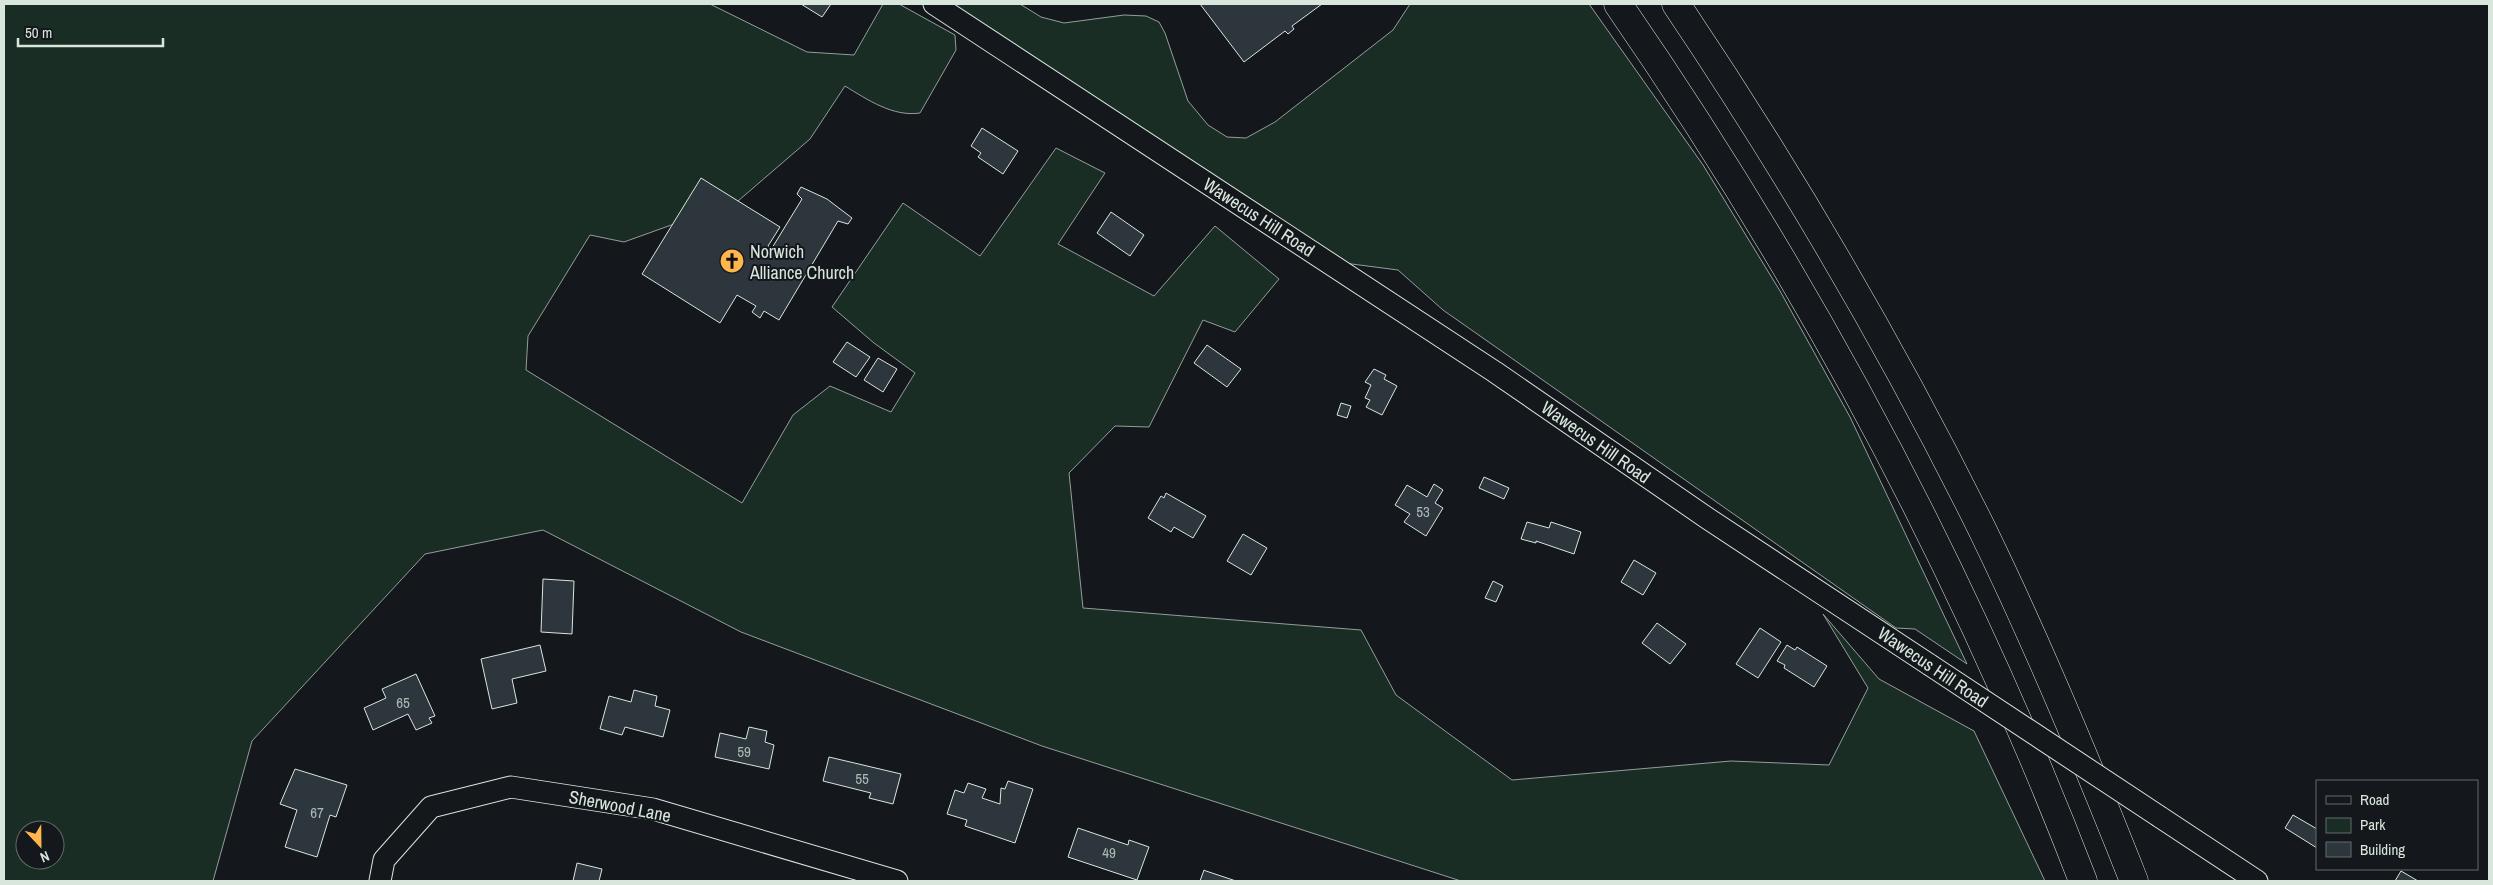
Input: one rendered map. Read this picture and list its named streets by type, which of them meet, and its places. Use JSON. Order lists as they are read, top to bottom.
{
  "streets": {
    "street": ["Wawecus Hill Road", "Sherwood Lane"]
  },
  "places": {
    "church": ["Norwich Alliance Church"]
  },
  "house_numbers": [
    "53",
    "65",
    "59",
    "55",
    "67",
    "49"
  ],
  "legend": ["Road", "Park", "Building"],
  "scale_bar": "50 m",
  "north": "bottom"
}
